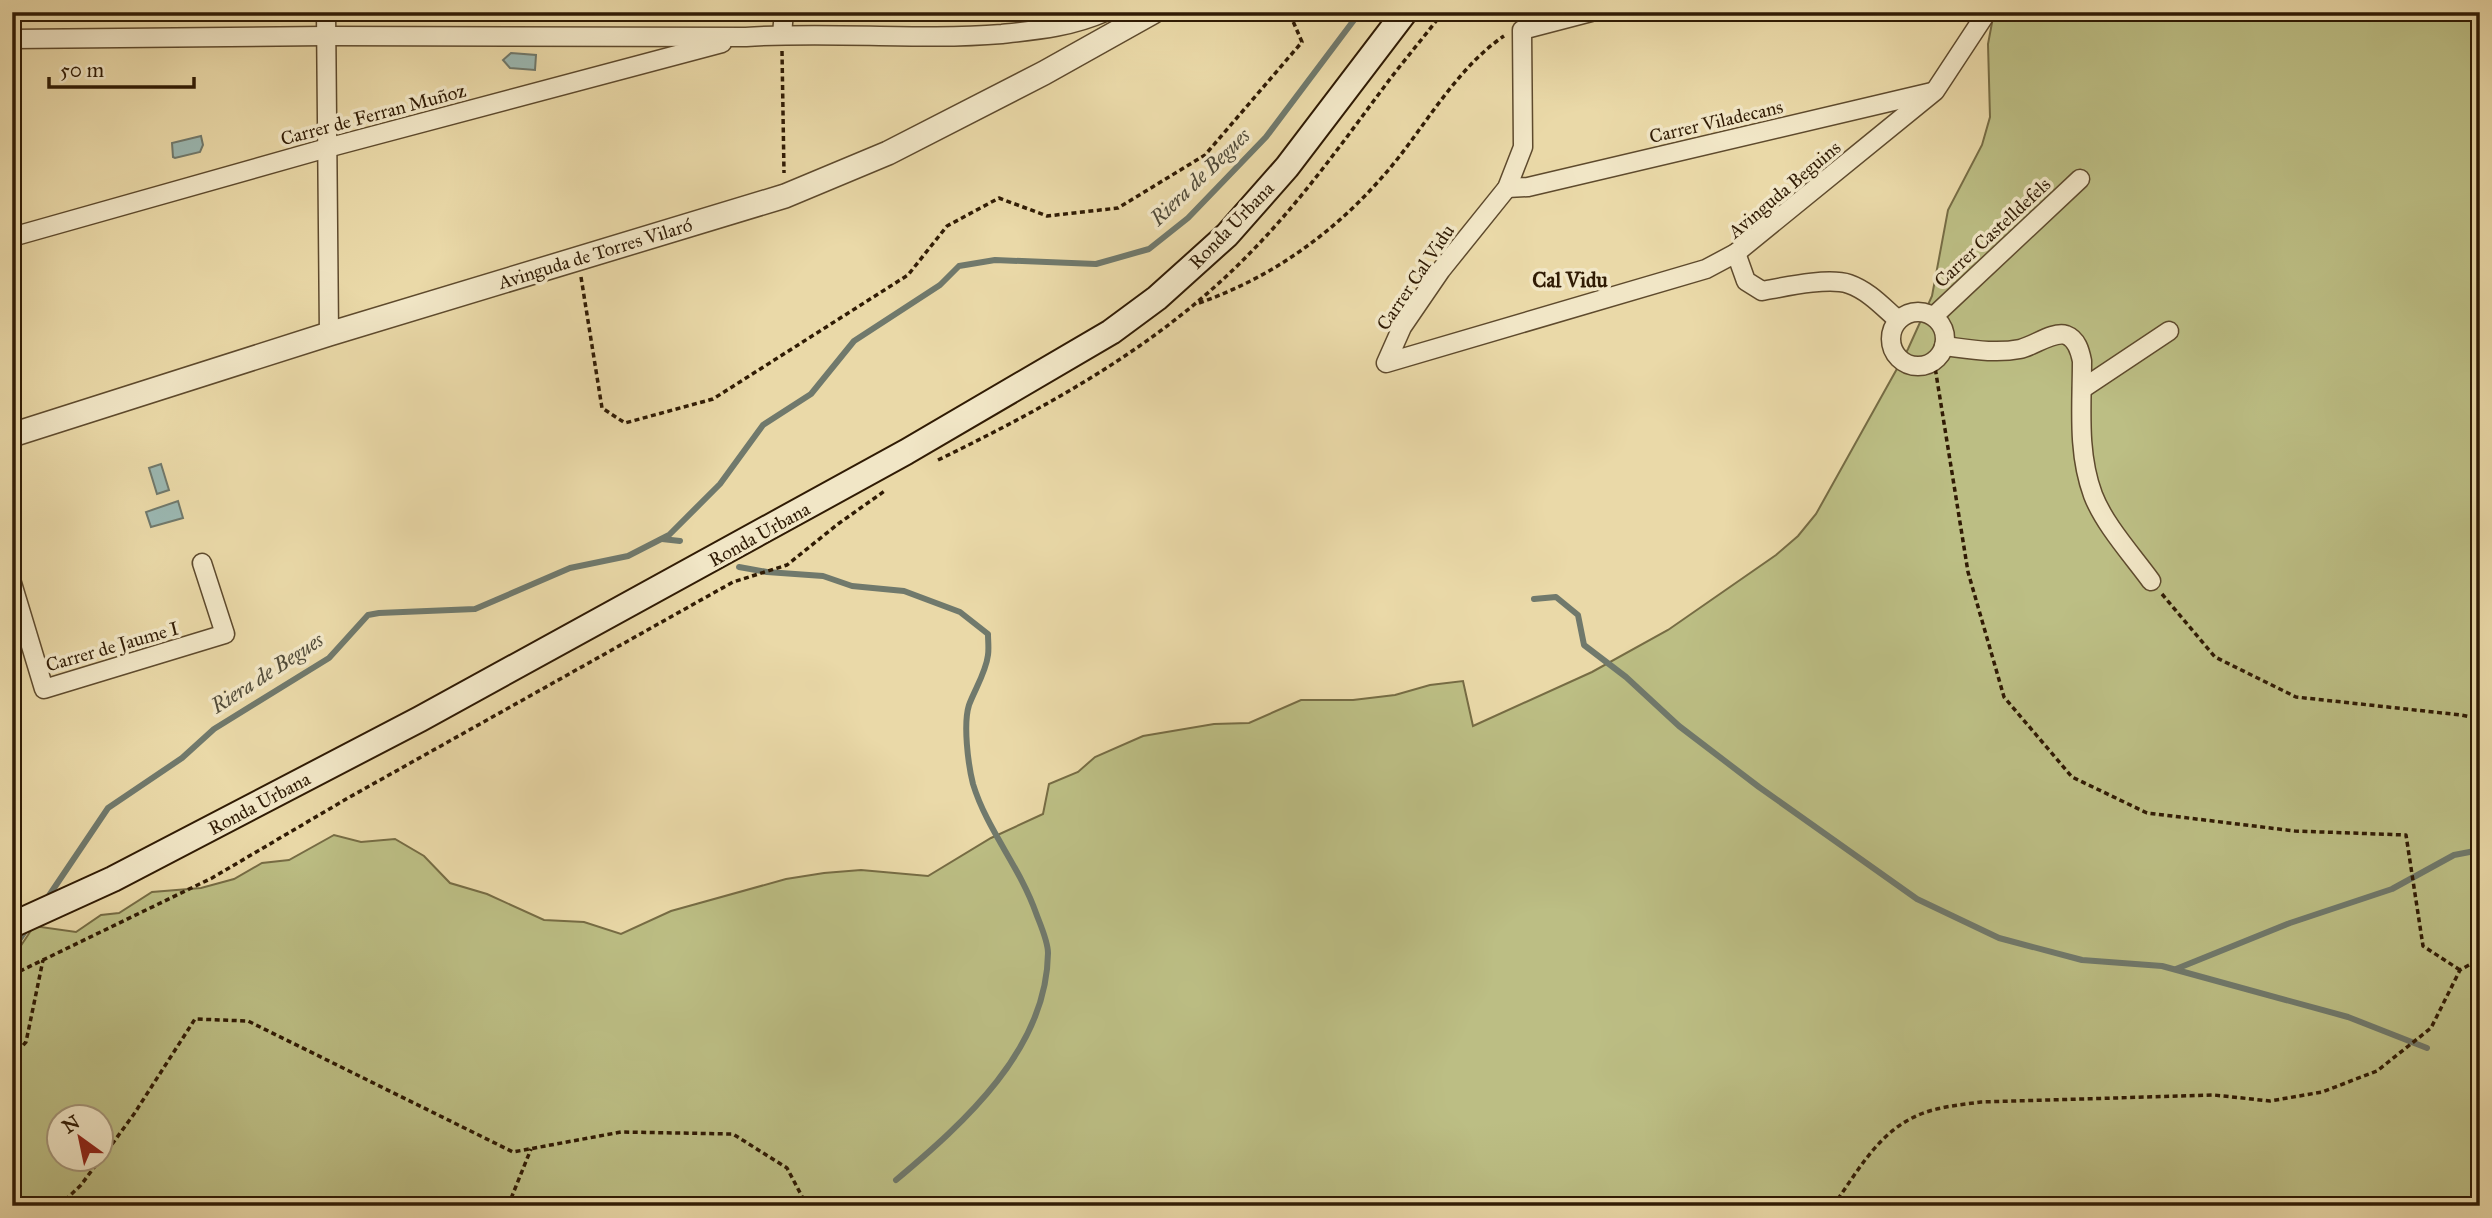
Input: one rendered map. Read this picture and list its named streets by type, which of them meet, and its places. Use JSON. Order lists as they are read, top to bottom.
{
  "streets": {
    "main road": ["Ronda Urbana"],
    "street": [
      "Carrer de Ferran Muñoz",
      "Carrer Viladecans",
      "Avinguda Beguins",
      "Carrer Castelldefels",
      "Avinguda de Torres Vilaró",
      "Carrer Cal Vidu",
      "Carrer de Jaume I"
    ]
  },
  "crossings": [
    ["Carrer Viladecans", "Avinguda Beguins"],
    ["Carrer Viladecans", "Carrer Cal Vidu"],
    ["Avinguda Beguins", "Carrer Castelldefels"],
    ["Avinguda Beguins", "Carrer Cal Vidu"]
  ],
  "districts": ["Cal Vidu"],
  "water": ["Riera de Begues"],
  "scale_bar": "50 m",
  "north": "top left"
}
